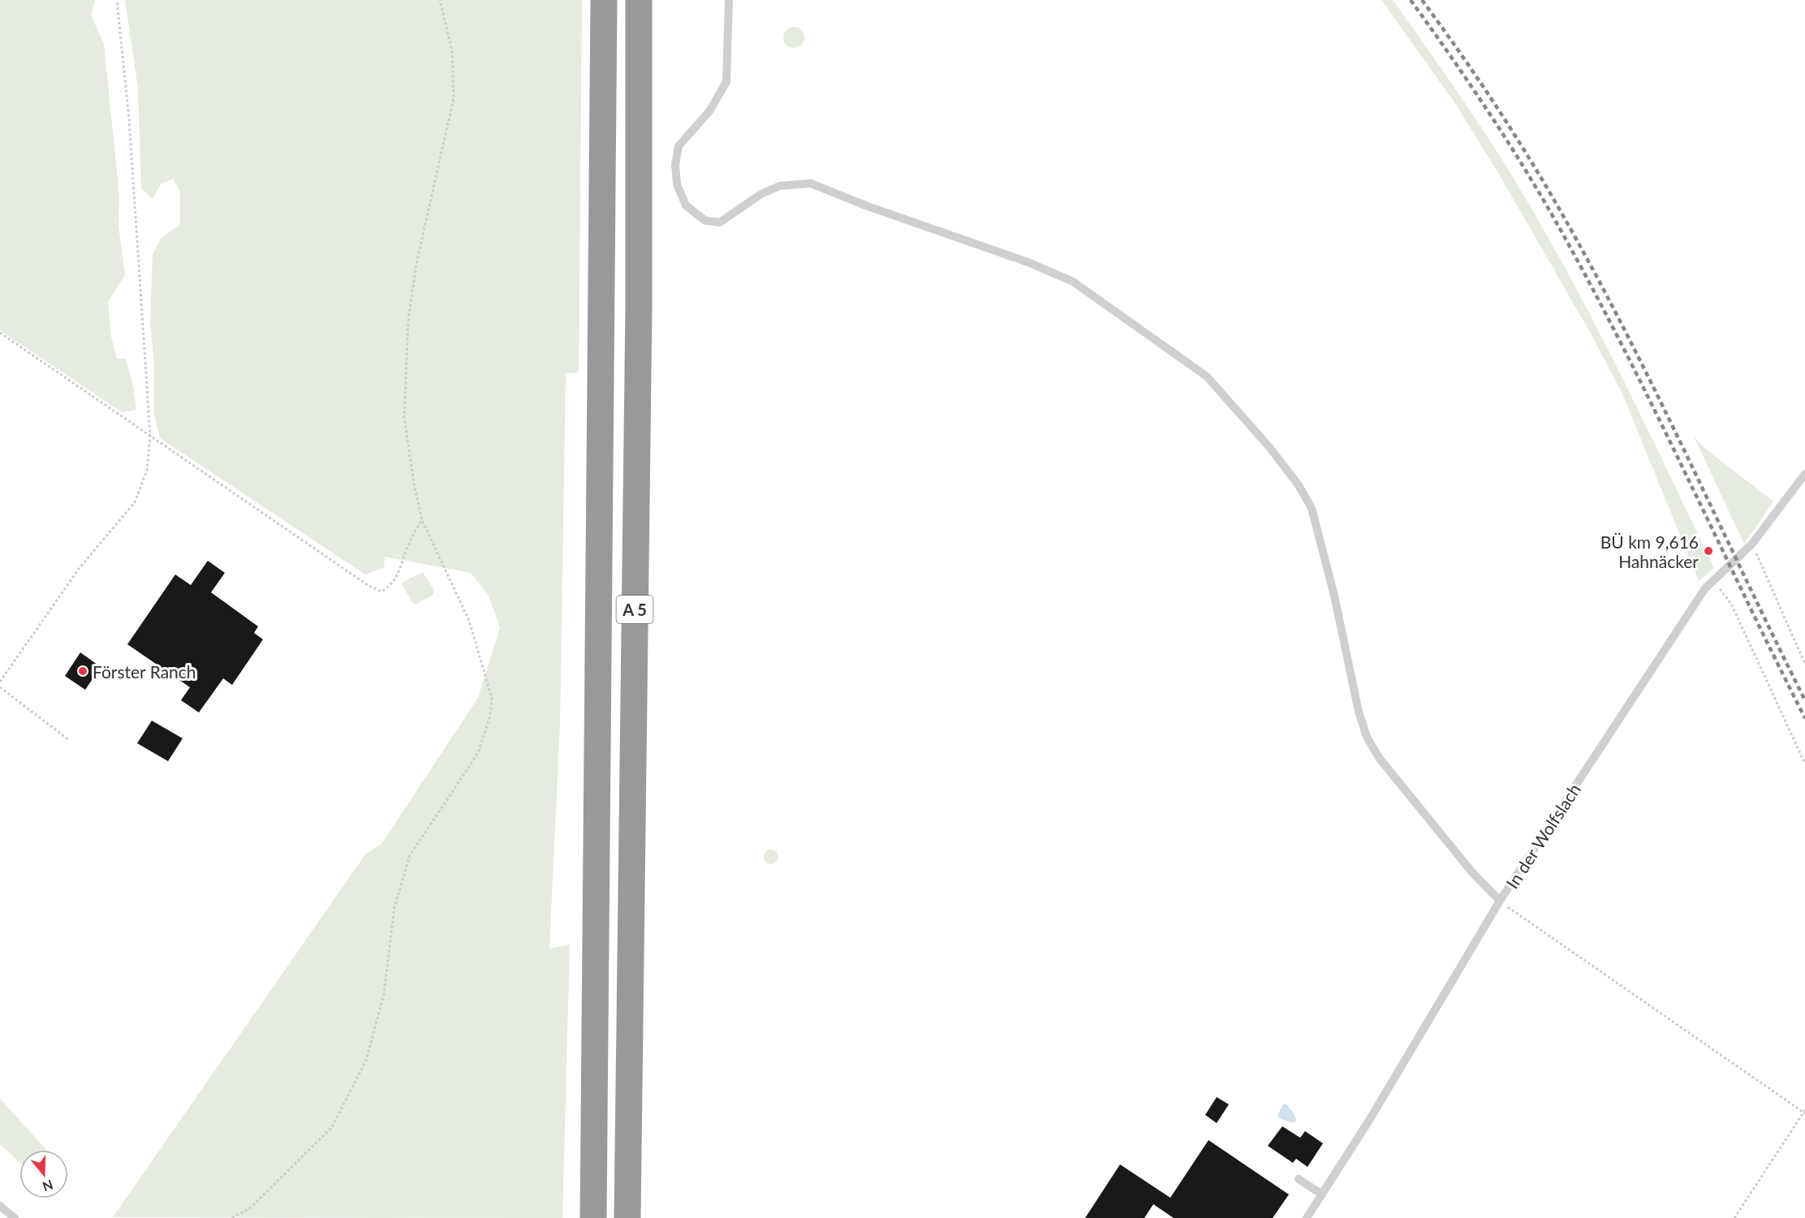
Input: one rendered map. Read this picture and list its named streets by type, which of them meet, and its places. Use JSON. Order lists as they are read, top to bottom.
{
  "streets": {
    "highway": ["A 5"],
    "lane": ["In der Wolfslach"]
  },
  "places": ["BÜ km 9,616 Hahnäcker", "Förster Ranch"],
  "north": "bottom"
}
